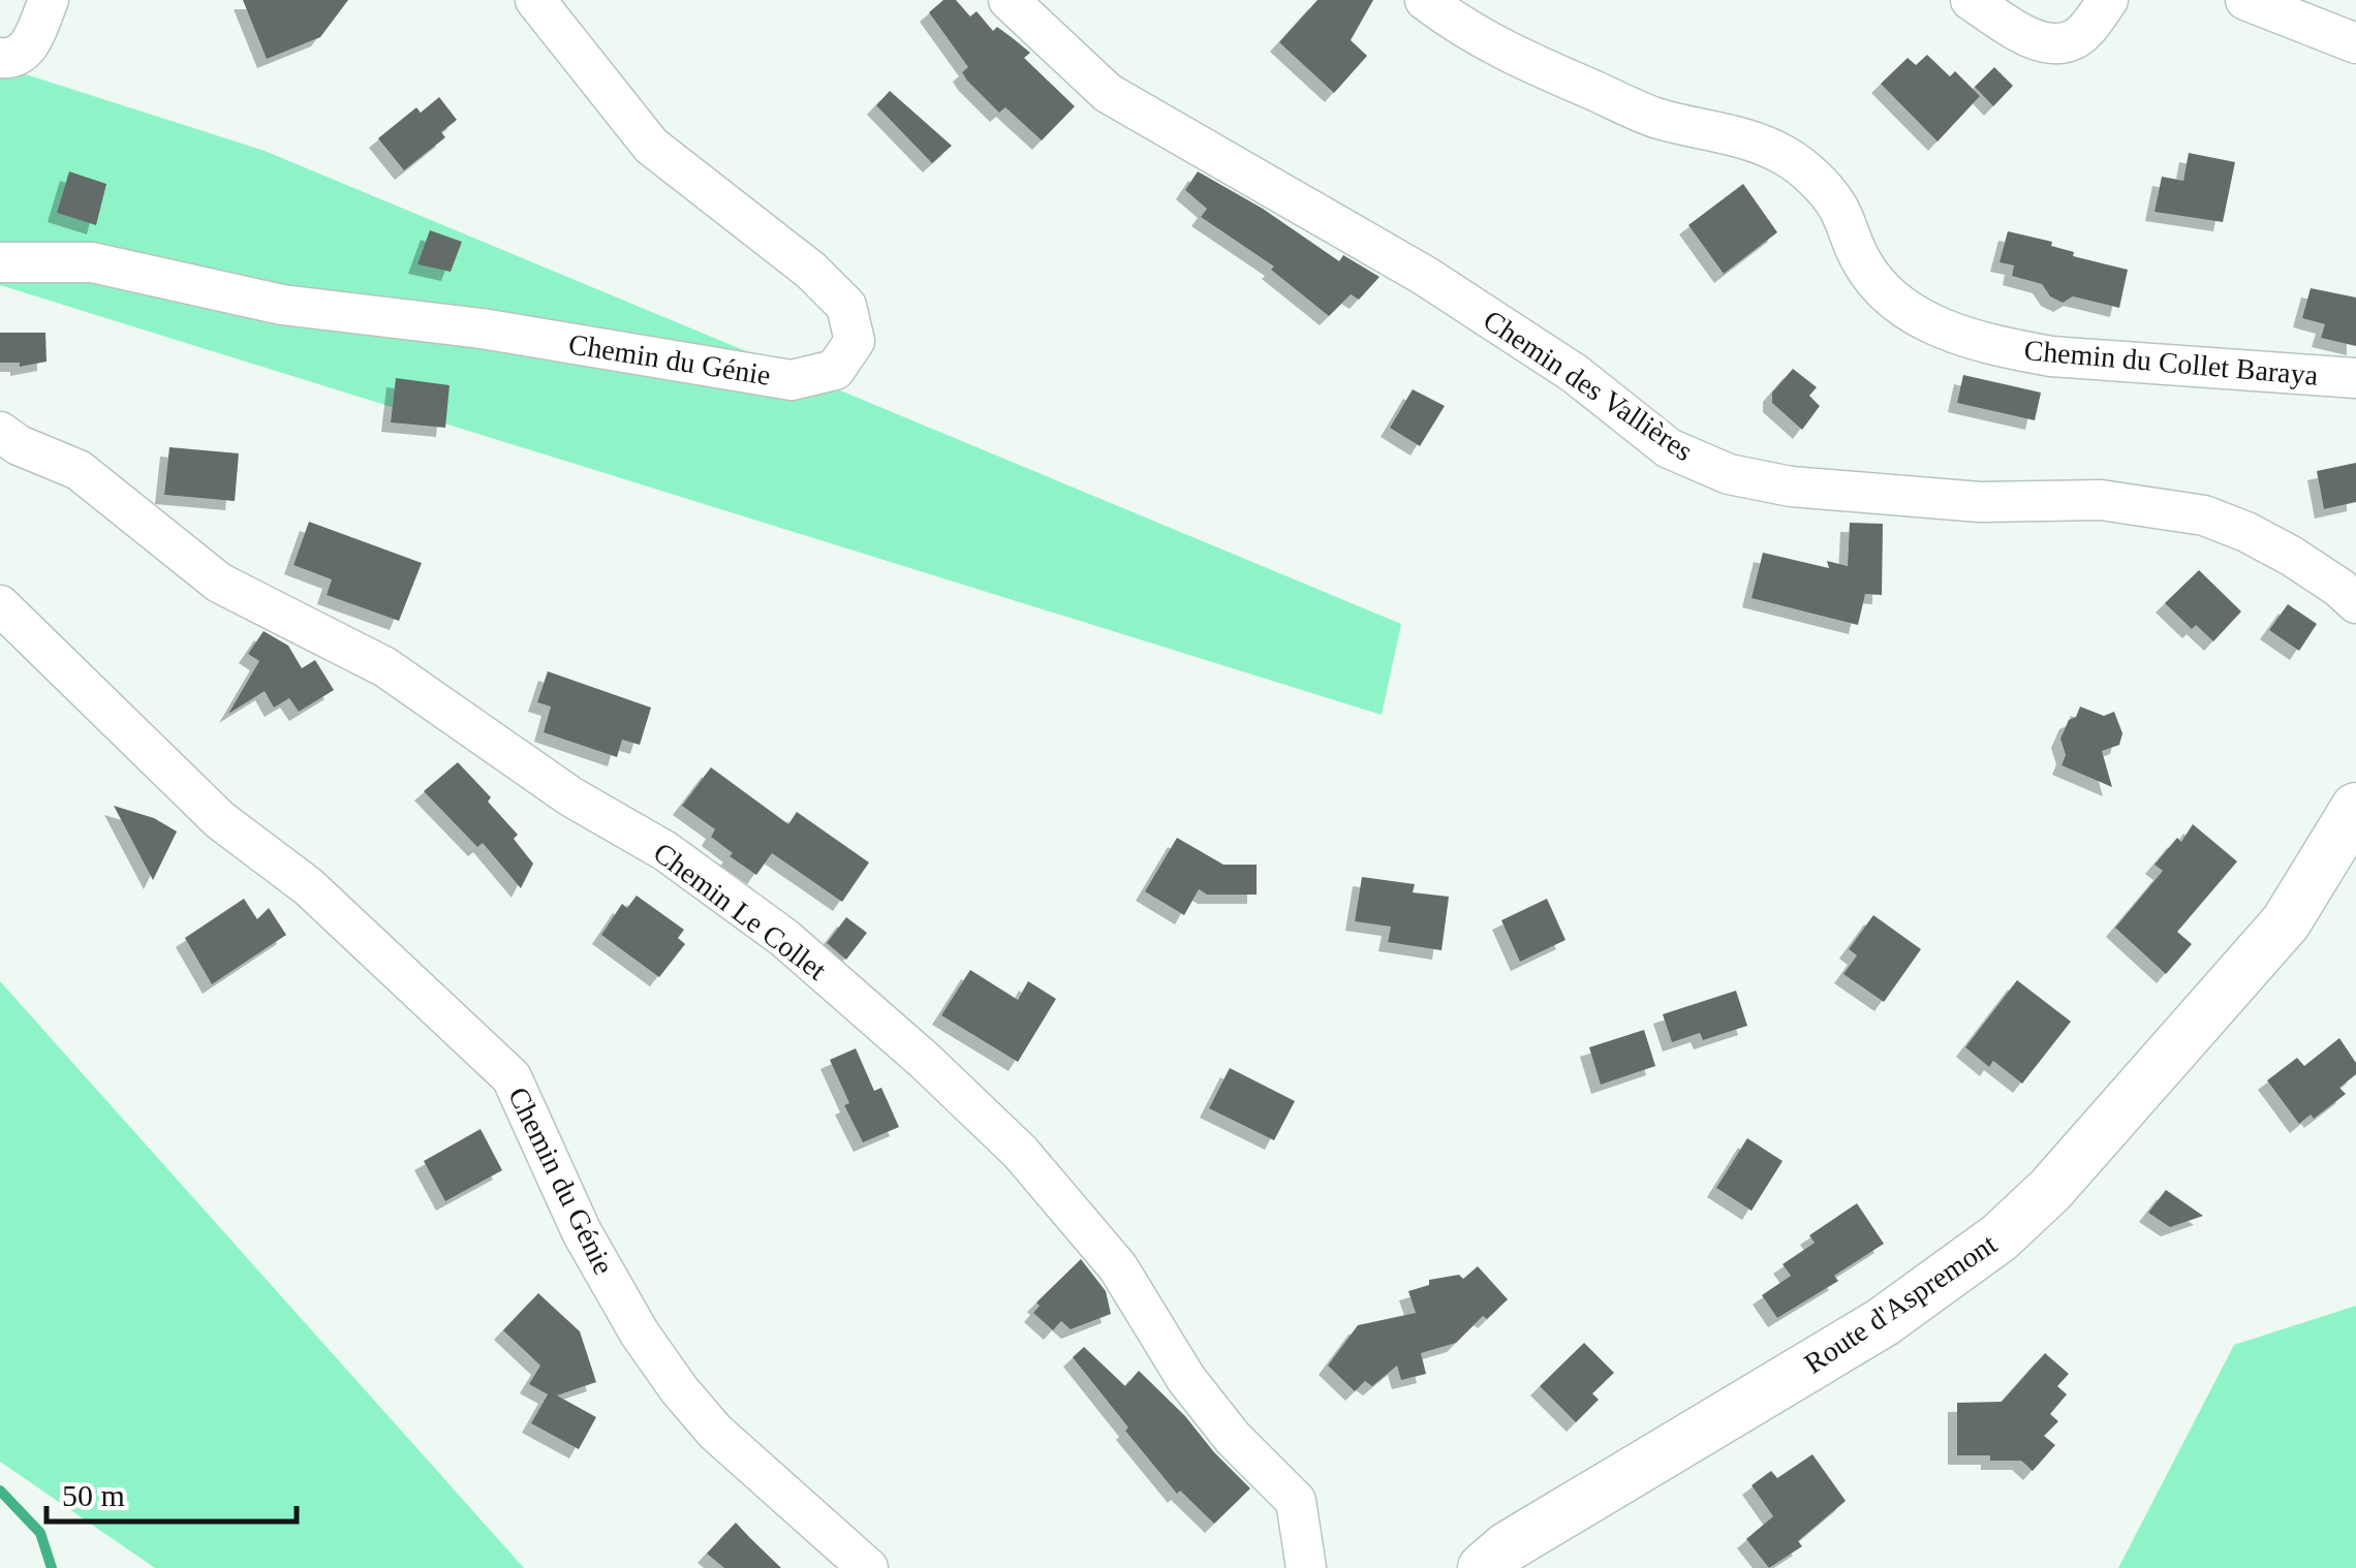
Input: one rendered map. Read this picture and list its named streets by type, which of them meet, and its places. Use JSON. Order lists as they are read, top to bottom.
{
  "streets": {
    "street": [
      "Chemin du Génie",
      "Chemin du Collet Baraya",
      "Chemin des Vallières",
      "Chemin Le Collet",
      "Route d'Aspremont"
    ]
  },
  "scale_bar": "50 m"
}
